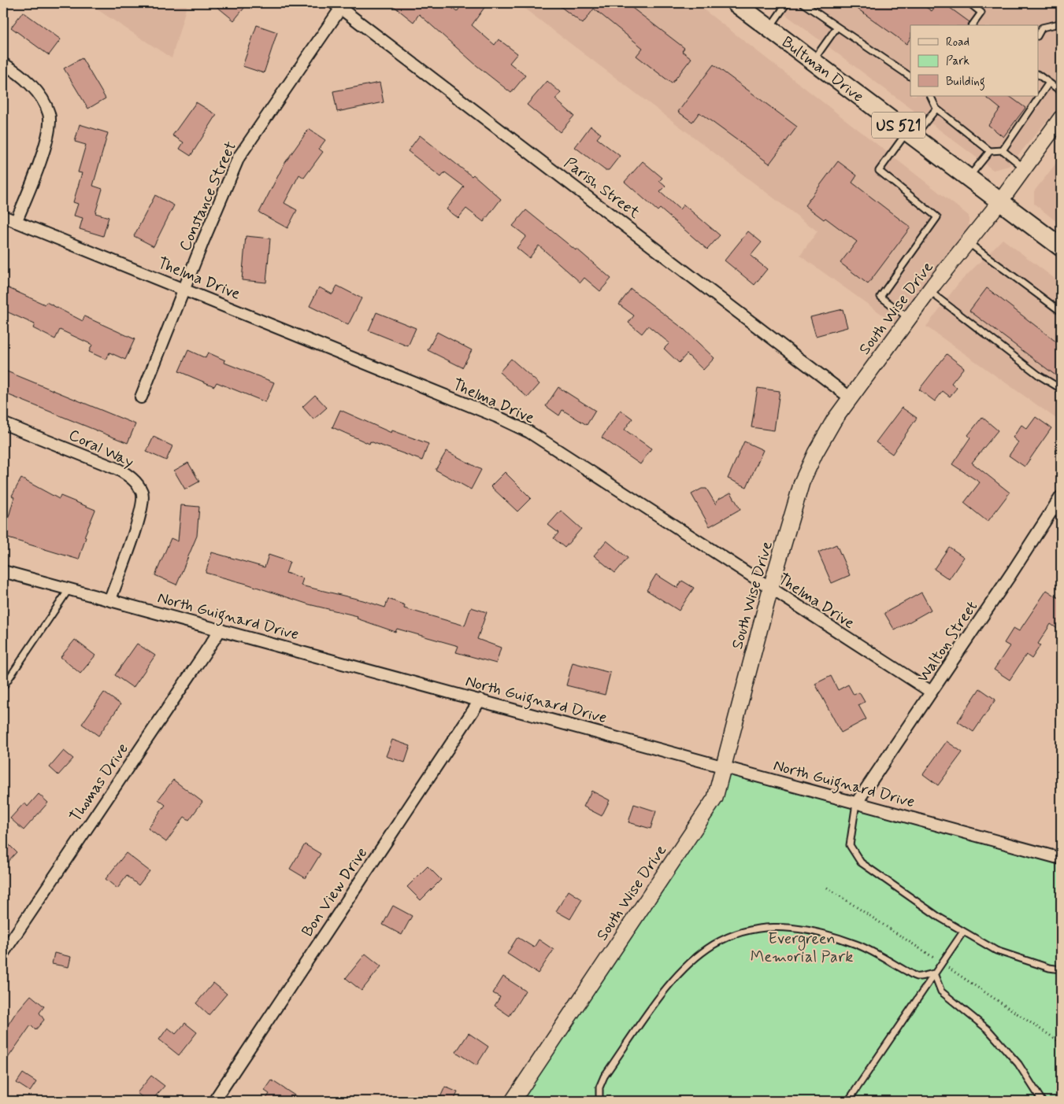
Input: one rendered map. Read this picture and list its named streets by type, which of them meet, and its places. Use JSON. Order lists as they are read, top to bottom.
{
  "streets": {
    "highway": ["Bultman Drive", "US 521"],
    "main road": ["South Wise Drive"],
    "street": [
      "Parish Street",
      "Constance Street",
      "Thelma Drive",
      "Coral Way",
      "North Guignard Drive",
      "Walton Street",
      "Thomas Drive",
      "Bon View Drive"
    ]
  },
  "crossings": [
    ["Bultman Drive", "South Wise Drive"],
    ["Parish Street", "Constance Street"],
    ["Parish Street", "South Wise Drive"],
    ["Constance Street", "Thelma Drive"],
    ["Thelma Drive", "South Wise Drive"],
    ["Thelma Drive", "Walton Street"],
    ["South Wise Drive", "North Guignard Drive"],
    ["Coral Way", "North Guignard Drive"],
    ["North Guignard Drive", "Walton Street"],
    ["North Guignard Drive", "Thomas Drive"],
    ["North Guignard Drive", "Bon View Drive"]
  ],
  "parks": ["Evergreen Memorial Park"],
  "legend": ["Road", "Park", "Building"]
}
